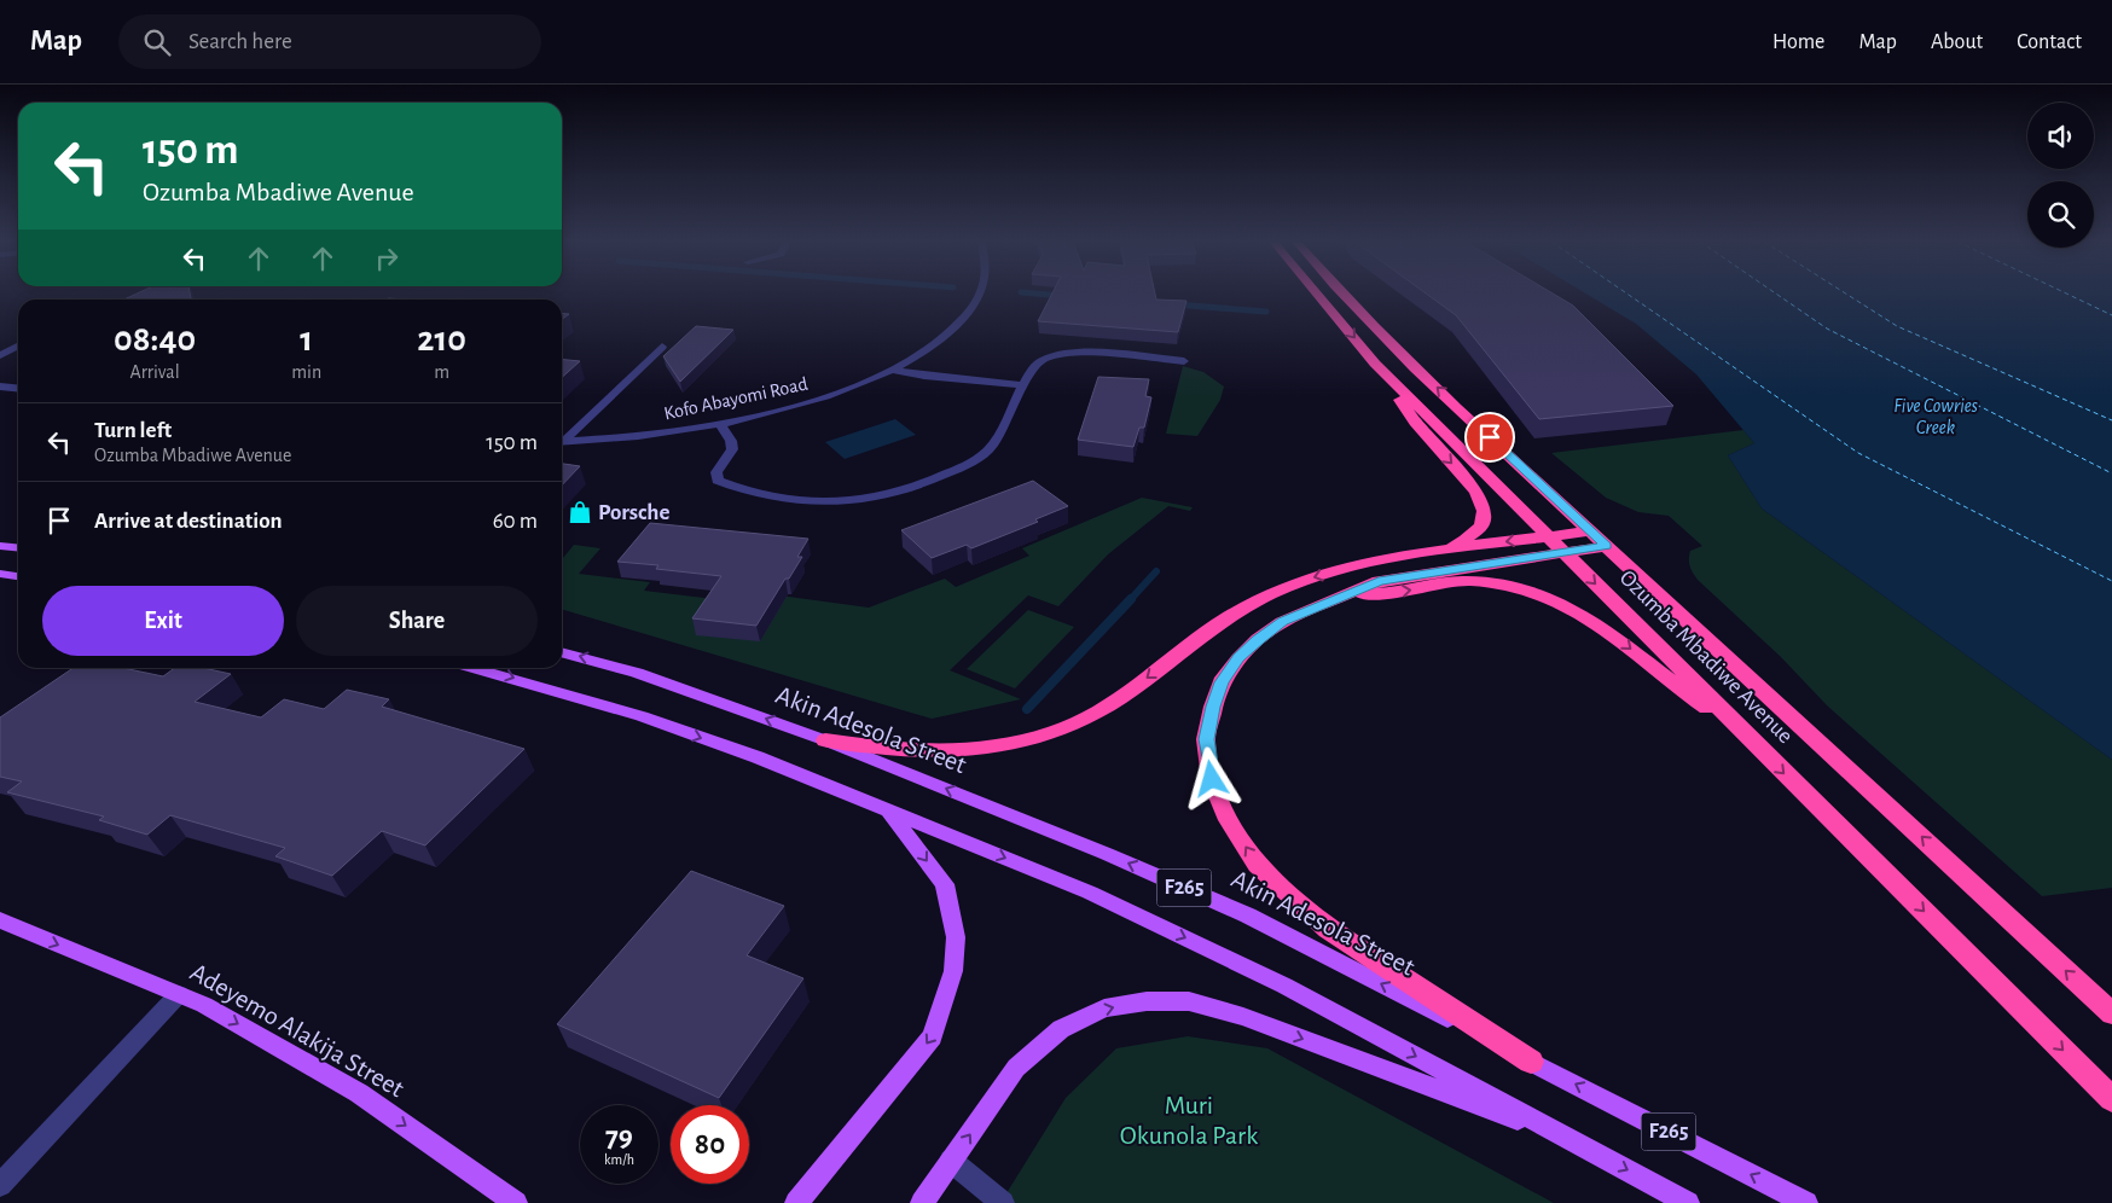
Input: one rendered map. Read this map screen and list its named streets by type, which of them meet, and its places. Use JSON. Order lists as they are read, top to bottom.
{
  "streets": {
    "highway": ["Ozumba Mbadiwe Avenue"],
    "main road": ["Akin Adesola Street", "F265", "Adeyemo Alakija Street"],
    "street": ["Kofo Abayomi Road"]
  },
  "one_way": ["Adeyemo Alakija Street"],
  "water": ["Five Cowries Creek"],
  "parks": ["Muri Okunola Park"],
  "places": {
    "shop": ["Porsche"]
  },
  "page": {
    "header": "Map",
    "search": "Search here",
    "nav": [
      "Home",
      "Map",
      "About",
      "Contact"
    ],
    "turn": ["150 m", "Ozumba Mbadiwe Avenue"],
    "eta": [
      "08:40",
      "Arrival",
      "1",
      "min",
      "210",
      "m"
    ],
    "list": [
      {
        "name": "Turn left",
        "note": "Ozumba Mbadiwe Avenue",
        "value": "150 m"
      },
      {
        "name": "Arrive at destination",
        "value": "60 m"
      }
    ],
    "buttons": ["Exit", "Share"],
    "speed": "79 km/h",
    "limit": "80"
  }
}
